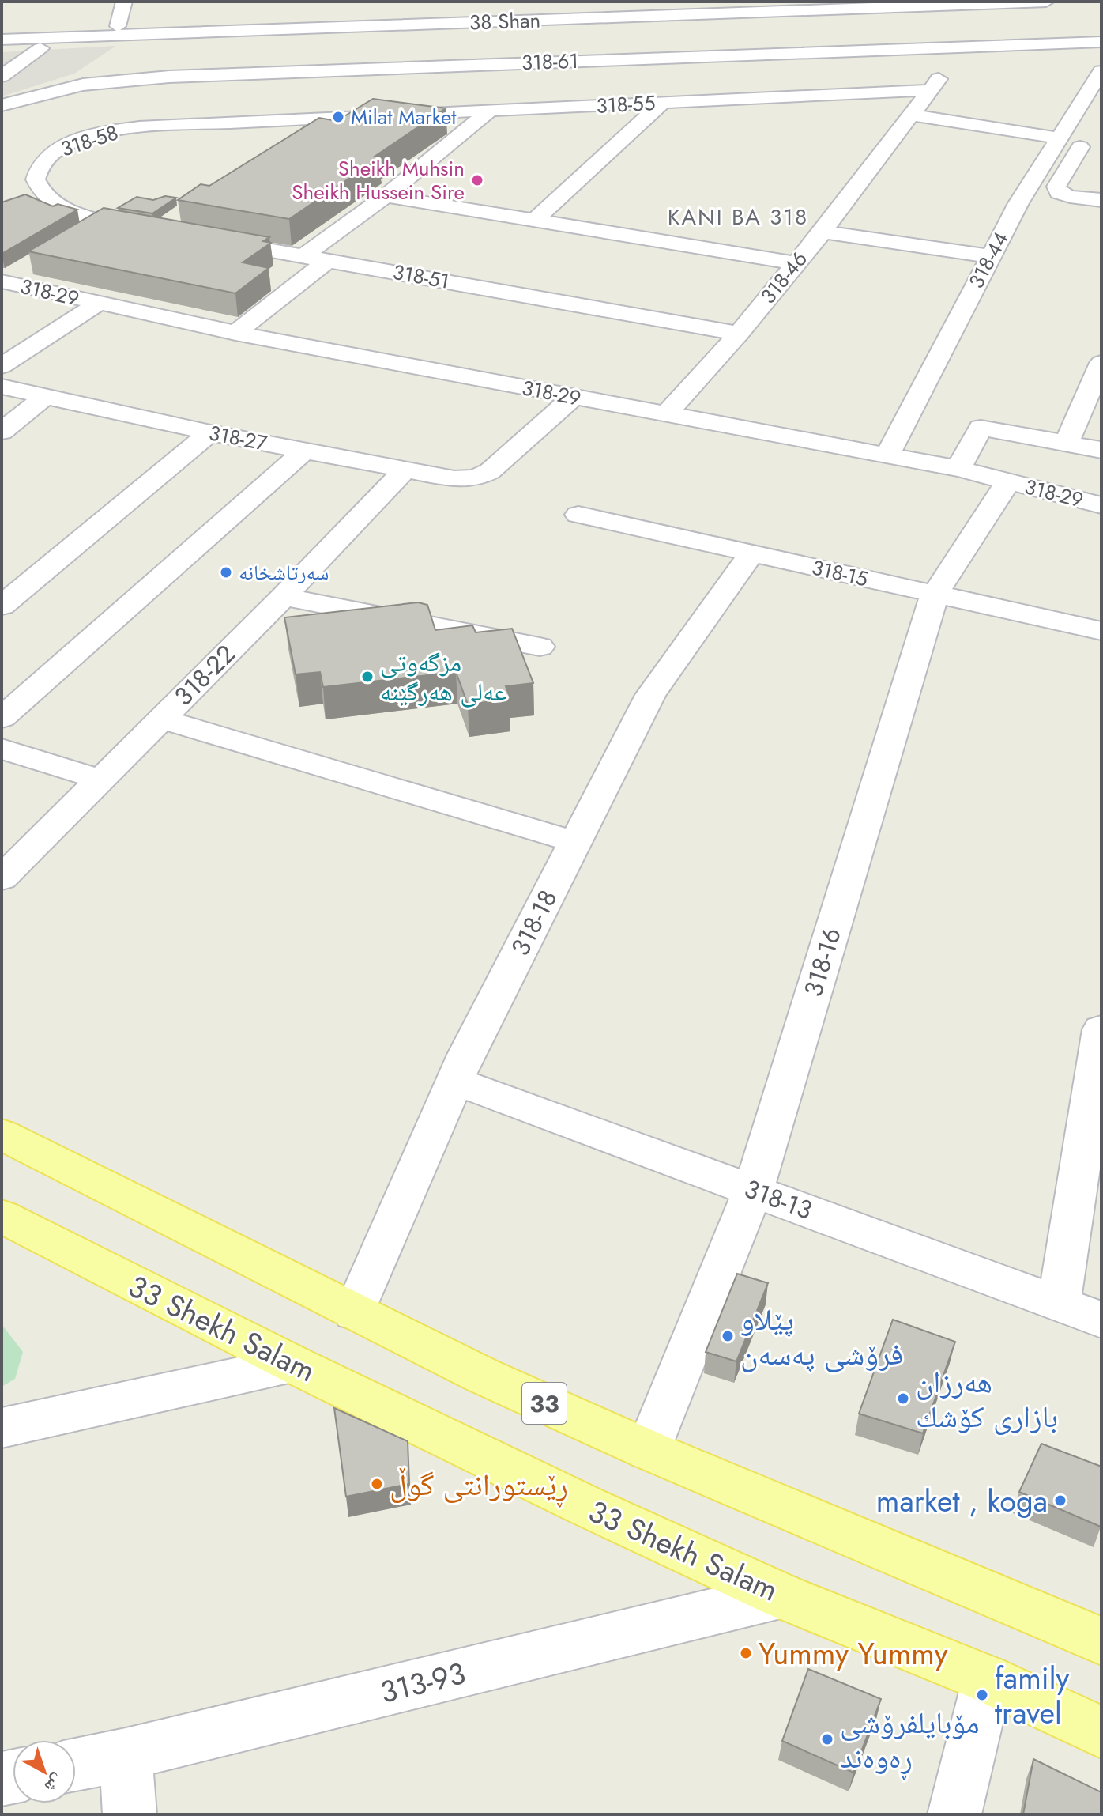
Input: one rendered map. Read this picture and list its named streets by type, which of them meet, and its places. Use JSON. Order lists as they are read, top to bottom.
{
  "streets": {
    "main road": ["33 Shekh Salam", "33"],
    "street": [
      "38 Shan",
      "318-61",
      "318-55",
      "318-58",
      "318-44",
      "318-51",
      "318-46",
      "318-29",
      "318-27",
      "318-15",
      "318-22",
      "318-18",
      "318-16",
      "318-13",
      "313-93"
    ]
  },
  "crossings": [
    ["318-61", "318-46"],
    ["318-55", "318-58"],
    ["318-55", "318-46"],
    ["318-44", "318-29"],
    ["318-51", "318-46"],
    ["318-46", "318-29"],
    ["318-29", "318-27"],
    ["318-29", "318-16"],
    ["318-27", "318-22"],
    ["318-15", "318-18"],
    ["318-15", "318-16"],
    ["318-18", "318-13"],
    ["318-18", "33"],
    ["318-16", "318-13"],
    ["318-16", "33"],
    ["33 Shekh Salam", "313-93"]
  ],
  "districts": ["KANI BA 318"],
  "places": [
    "Milat Market",
    "Sheikh Muhsin Sheikh Hussein Sire",
    "سەرتاشخانە",
    "مزگەوتی عەلی هەرگێنە",
    "پێلاو فرۆشی پەسەن",
    "هەرزان بازاری کۆشك",
    "ڕێستورانتی گوڵ",
    "market , koga",
    "Yummy Yummy",
    "family travel",
    "مۆبایلفرۆشی ڕەوەند"
  ],
  "north": "bottom right"
}
